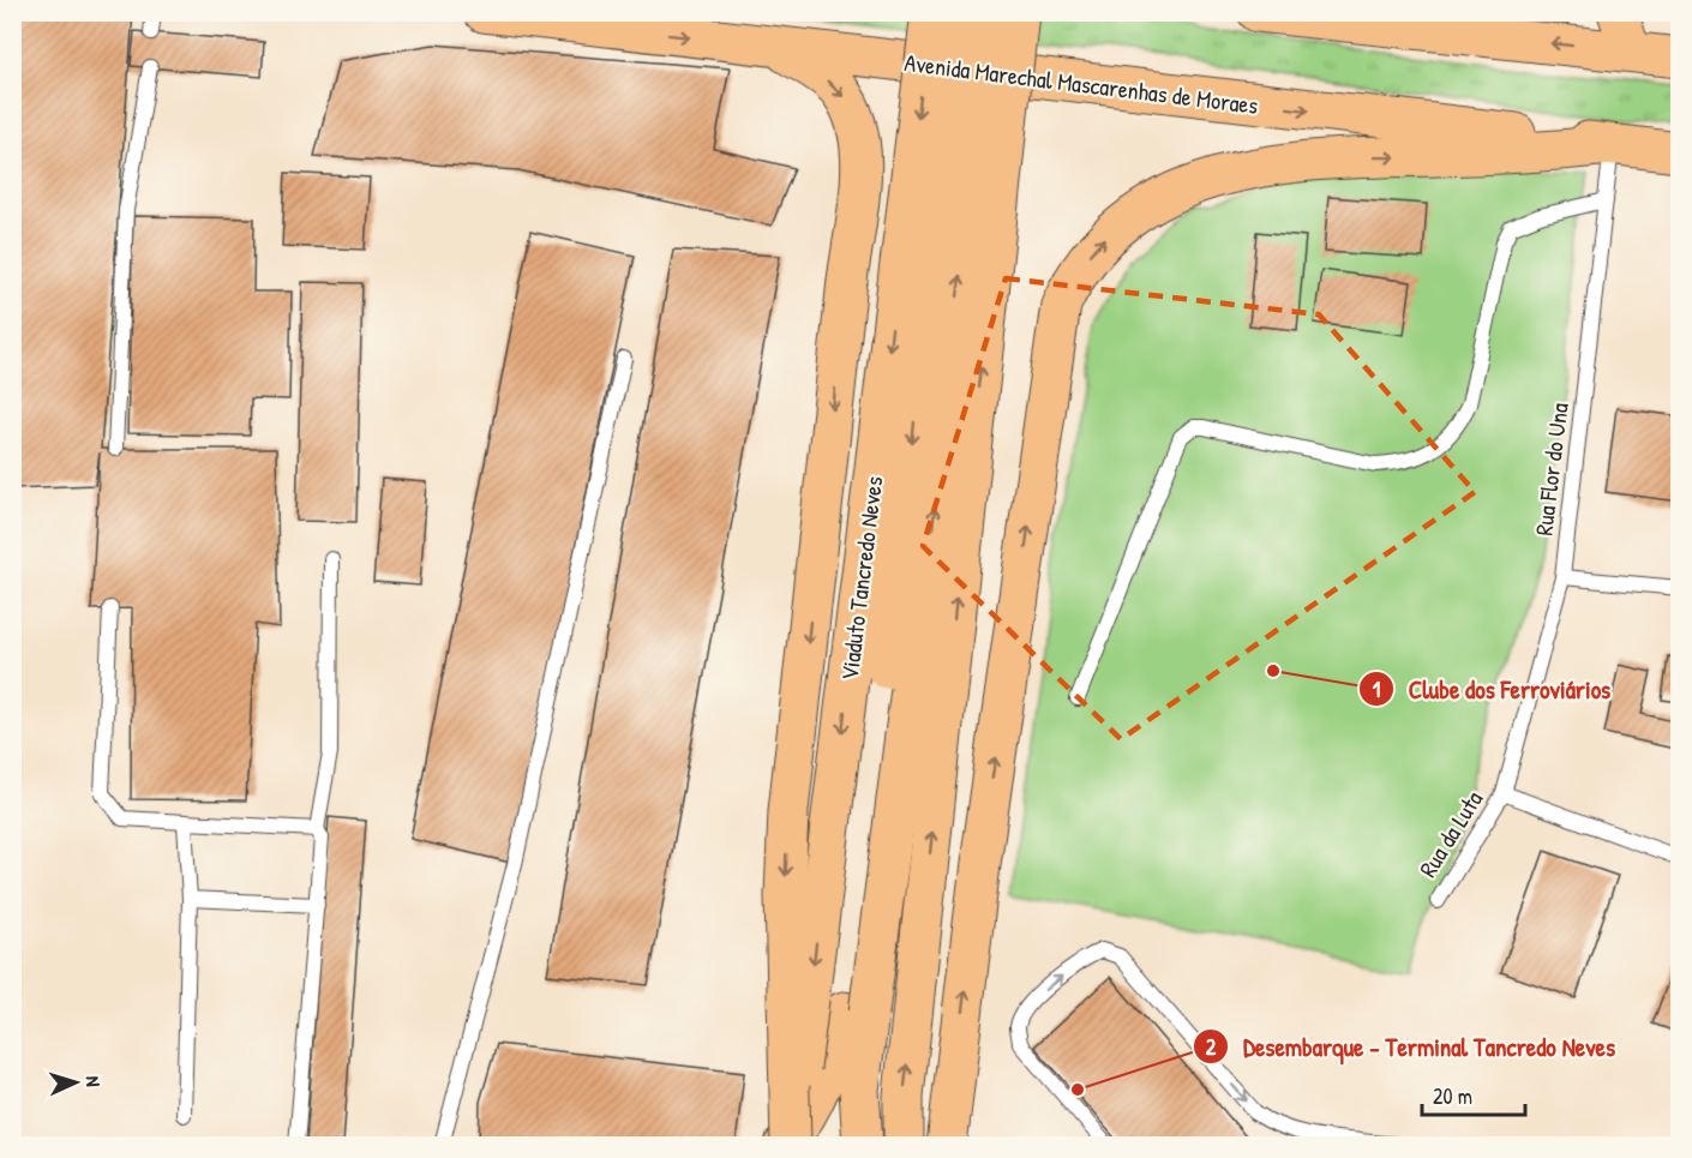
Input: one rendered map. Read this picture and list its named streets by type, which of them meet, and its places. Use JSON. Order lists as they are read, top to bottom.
{
  "streets": {
    "main road": ["Avenida Marechal Mascarenhas de Moraes", "Viaduto Tancredo Neves"],
    "lane": ["Rua Flor do Una", "Rua da Luta"]
  },
  "crossings": [
    ["Avenida Marechal Mascarenhas de Moraes", "Rua Flor do Una"],
    ["Rua Flor do Una", "Rua da Luta"]
  ],
  "places": ["Clube dos Ferroviários", "Desembarque - Terminal Tancredo Neves"],
  "scale_bar": "20 m",
  "north": "right"
}
